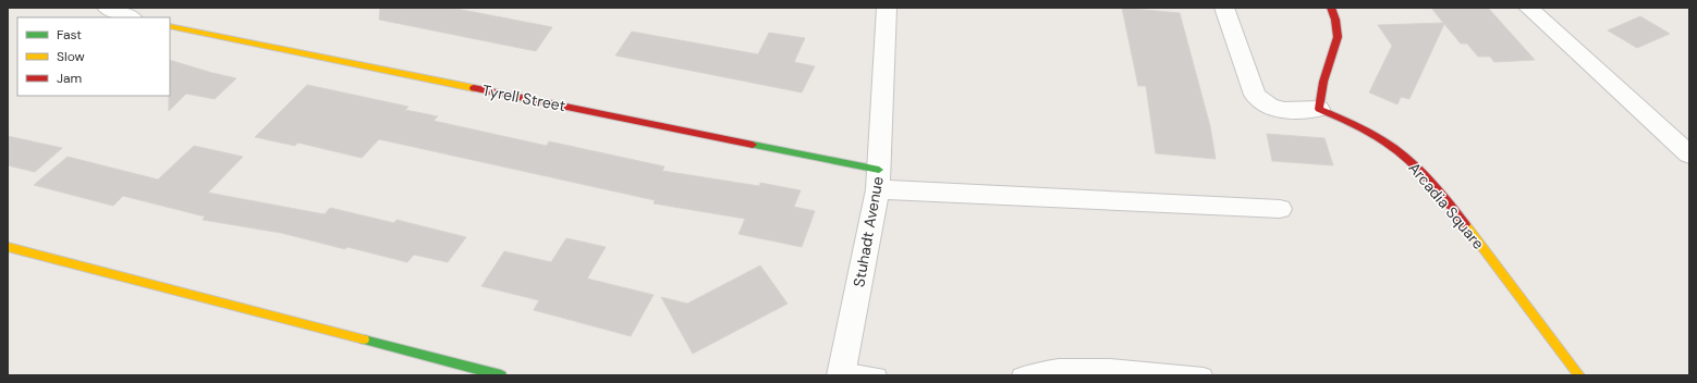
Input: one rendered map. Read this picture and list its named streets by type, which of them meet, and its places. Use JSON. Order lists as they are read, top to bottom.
{
  "streets": {
    "street": ["Tyrell Street", "Arcadia Square", "Stuhadt Avenue"]
  },
  "crossings": [
    ["Tyrell Street", "Stuhadt Avenue"]
  ],
  "legend": ["Fast", "Slow", "Jam"]
}
